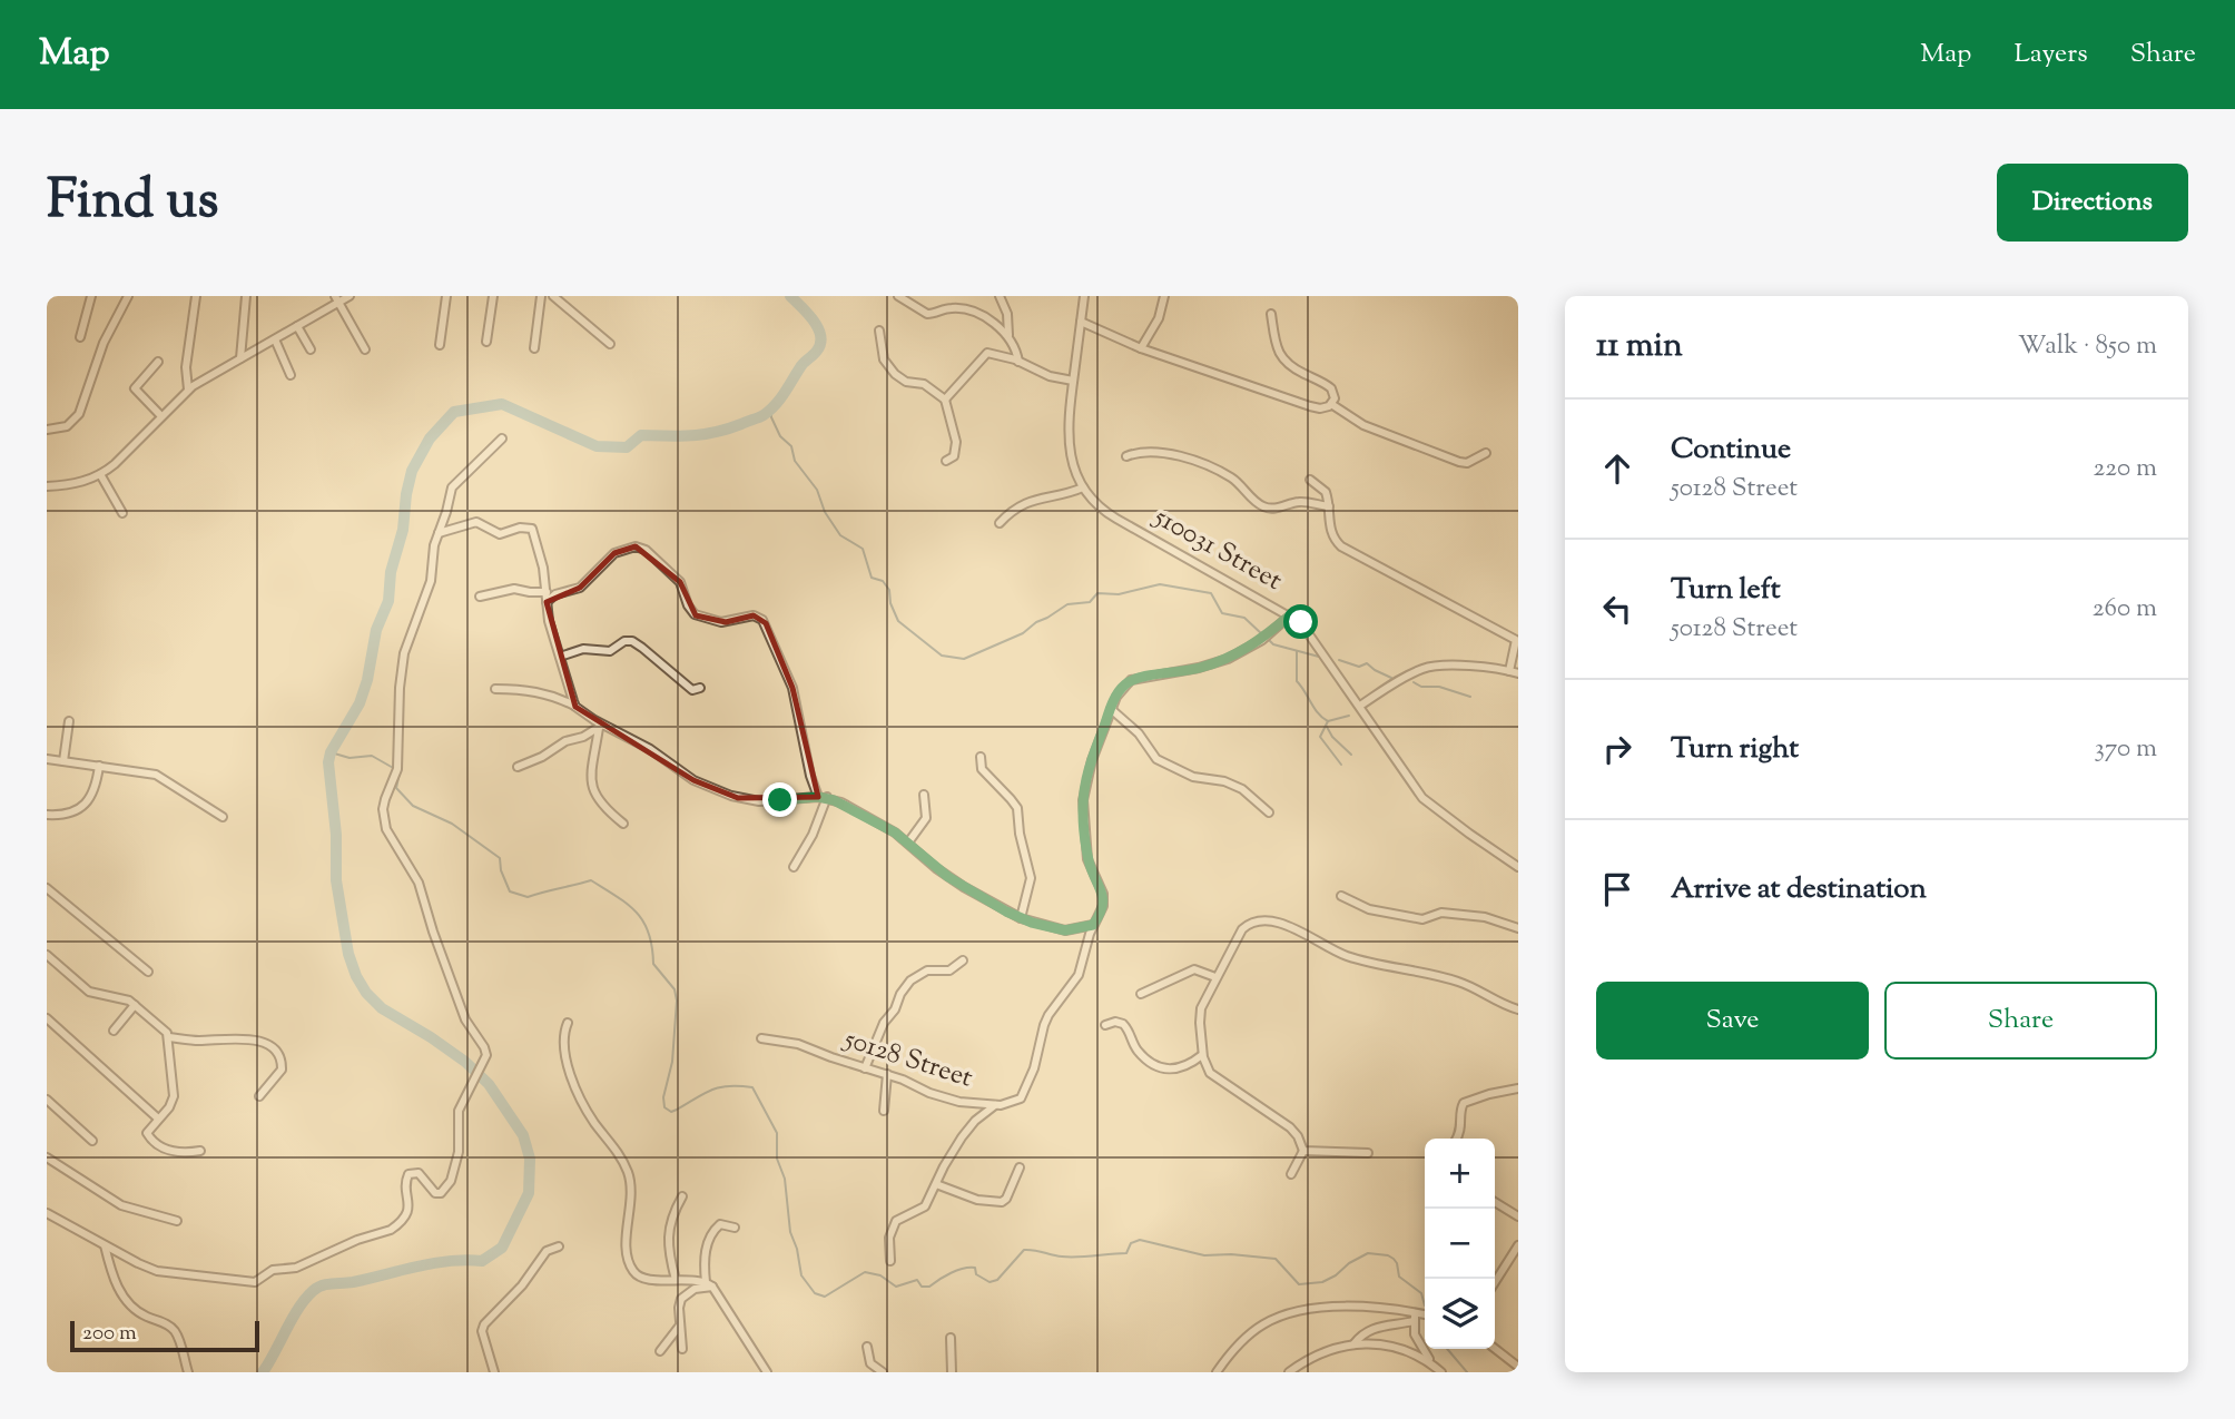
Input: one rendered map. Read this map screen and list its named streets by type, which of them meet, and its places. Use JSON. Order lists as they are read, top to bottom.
{
  "streets": {
    "street": ["510031 Street", "50128 Street"]
  },
  "crossings": [
    ["510031 Street", "50128 Street"]
  ],
  "scale_bar": "200 m",
  "page": {
    "header": "Map",
    "nav": ["Map", "Layers", "Share"],
    "title": "Find us",
    "buttons": [
      "Directions",
      ["Save", "Share"]
    ],
    "heading": ["11 min", "Walk · 850 m"],
    "list": [
      ["Continue", "50128 Street", "220 m"],
      ["Turn left", "50128 Street", "260 m"],
      ["Turn right", "370 m"],
      "Arrive at destination"
    ],
    "map_buttons": ["+", "−"],
    "scale": "200 m"
  }
}
